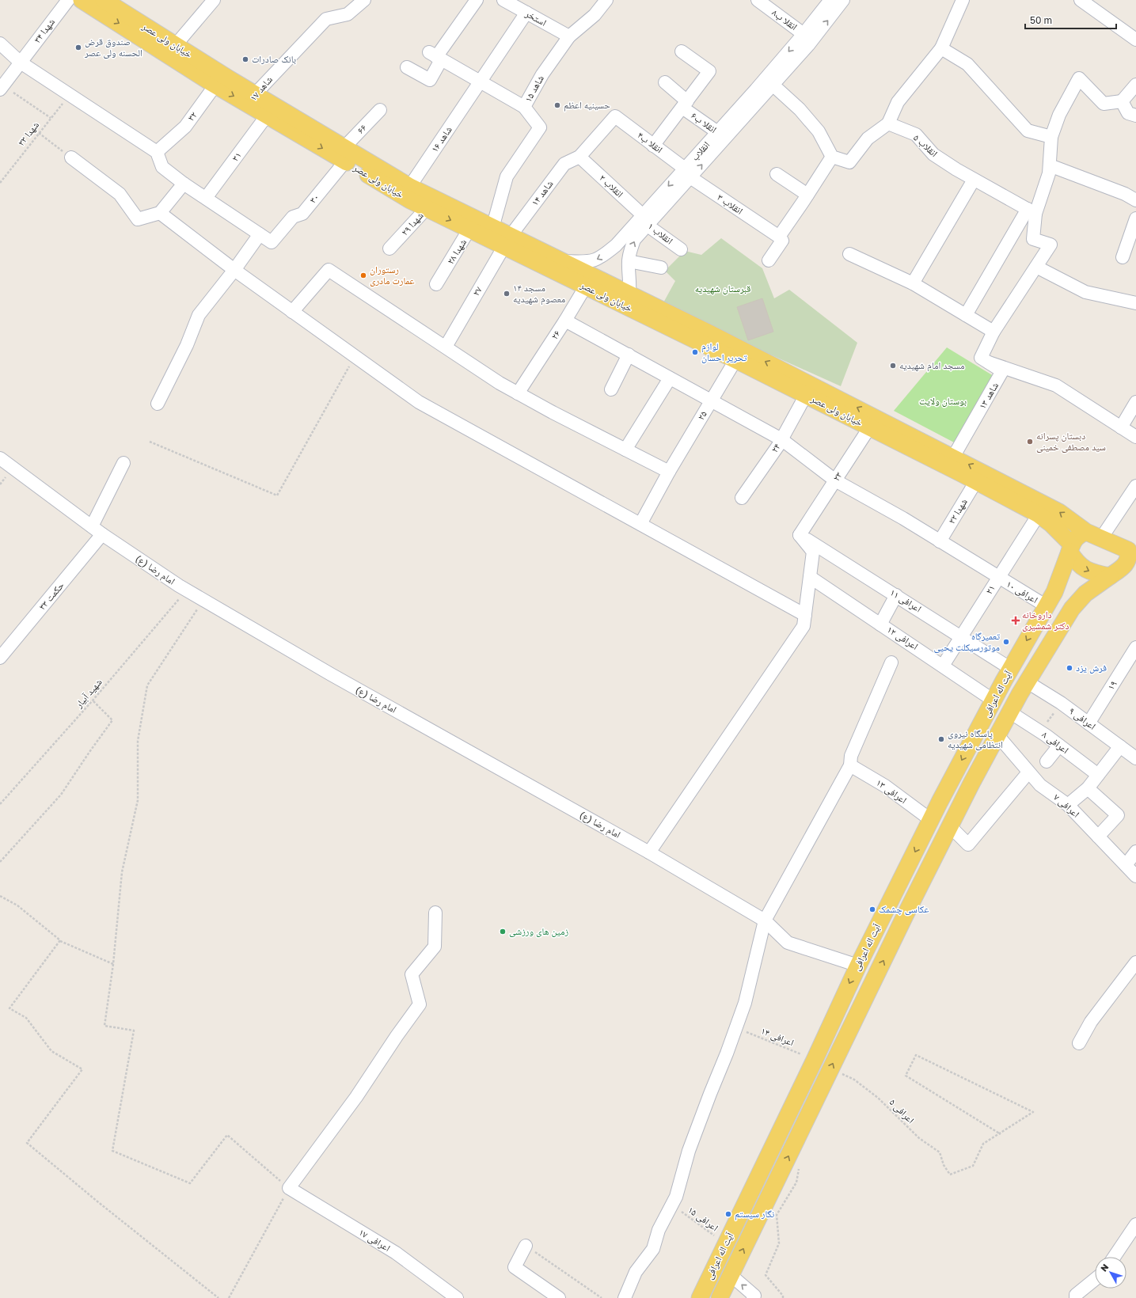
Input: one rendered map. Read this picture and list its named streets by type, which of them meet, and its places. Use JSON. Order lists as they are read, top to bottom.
{
  "streets": {
    "main road": ["خیابان ولی عصر", "آیت اله اعرافی"],
    "street": [
      "استخر",
      "انقلا ب۸",
      "شهدا ۳۴",
      "شاهد ۱۷",
      "شاهد ۱۵",
      "۳۲",
      "انقلا ب۶",
      "۶۶",
      "شاهد ۱۶",
      "انقلا ب۴",
      "انقلاب ۵",
      "انقلاب",
      "۳۱",
      "انقلاب ۲",
      "شاهد ۱۴",
      "۳۰",
      "انقلاب ۳",
      "شهدا ۲۹",
      "انقلاب ۱",
      "شهدا ۲۸",
      "۲۷",
      "۲۶",
      "شاهد ۱۳",
      "۲۵",
      "۲۴",
      "۲۳",
      "شهدا ۲۲",
      "امام رضا (ع)",
      "۲۱",
      "اعرافی ۱۰",
      "حکمت ۳۳",
      "اعرافی ۱۱",
      "اعرافی ۱۲",
      "۱۹",
      "اعرافی ۹",
      "اعرافی ۸",
      "اعرافی ۱۳",
      "اعرافی ۷",
      "اعرافی ۱۷"
    ],
    "path": [
      "شهدا ۳۳",
      "شهید آبیار",
      "اعرافی ۱۴",
      "اعرافی ۵",
      "اعرافی ۱۵"
    ]
  },
  "crossings": [
    ["استخر", "شاهد ۱۵"],
    ["استخر", "شاهد ۱۶"],
    ["انقلا ب۸", "انقلاب"],
    ["خیابان ولی عصر", "شاهد ۱۷"],
    ["خیابان ولی عصر", "شاهد ۱۵"],
    ["خیابان ولی عصر", "۳۲"],
    ["خیابان ولی عصر", "۶۶"],
    ["خیابان ولی عصر", "شاهد ۱۶"],
    ["خیابان ولی عصر", "انقلاب"],
    ["خیابان ولی عصر", "۳۱"],
    ["خیابان ولی عصر", "شاهد ۱۴"],
    ["خیابان ولی عصر", "۳۰"],
    ["خیابان ولی عصر", "شهدا ۲۹"],
    ["خیابان ولی عصر", "شهدا ۲۸"],
    ["خیابان ولی عصر", "۲۷"],
    ["خیابان ولی عصر", "۲۶"],
    ["خیابان ولی عصر", "شاهد ۱۳"],
    ["خیابان ولی عصر", "۲۵"],
    ["خیابان ولی عصر", "۲۴"],
    ["خیابان ولی عصر", "۲۳"],
    ["خیابان ولی عصر", "شهدا ۲۲"],
    ["خیابان ولی عصر", "۲۱"],
    ["خیابان ولی عصر", "آیت اله اعرافی"],
    ["انقلا ب۶", "انقلاب"],
    ["۶۶", "۳۰"],
    ["انقلا ب۴", "انقلاب"],
    ["انقلا ب۴", "انقلاب ۲"],
    ["انقلا ب۴", "شاهد ۱۴"],
    ["انقلا ب۴", "انقلاب ۳"],
    ["انقلاب", "انقلاب ۲"],
    ["انقلاب", "انقلاب ۳"],
    ["انقلاب", "انقلاب ۱"],
    ["انقلاب ۲", "شاهد ۱۴"],
    ["انقلاب ۲", "انقلاب ۱"],
    ["شاهد ۱۴", "۲۷"],
    ["۲۶", "اعرافی ۱۰"],
    ["۲۵", "اعرافی ۱۰"],
    ["۲۴", "اعرافی ۱۰"],
    ["۲۳", "اعرافی ۱۰"],
    ["۲۳", "اعرافی ۱۱"],
    ["شهدا ۲۲", "اعرافی ۱۰"],
    ["امام رضا (ع)", "حکمت ۳۳"],
    ["امام رضا (ع)", "شهید آبیار"],
    ["امام رضا (ع)", "آیت اله اعرافی"],
    ["۲۱", "اعرافی ۱۰"],
    ["۲۱", "اعرافی ۱۱"],
    ["۲۱", "اعرافی ۱۲"],
    ["اعرافی ۱۰", "آیت اله اعرافی"],
    ["اعرافی ۱۱", "آیت اله اعرافی"],
    ["اعرافی ۱۲", "آیت اله اعرافی"],
    ["۱۹", "اعرافی ۹"],
    ["آیت اله اعرافی", "اعرافی ۹"],
    ["آیت اله اعرافی", "اعرافی ۸"],
    ["آیت اله اعرافی", "اعرافی ۱۳"],
    ["آیت اله اعرافی", "اعرافی ۷"],
    ["آیت اله اعرافی", "اعرافی ۱۴"],
    ["آیت اله اعرافی", "اعرافی ۵"],
    ["آیت اله اعرافی", "اعرافی ۱۵"]
  ],
  "parks": ["قبرستان شهیدیه", "بوستان ولایت"],
  "places": {
    "other": [
      "صندوق قرض الحسنه ولی عصر",
      "بانک صادرات",
      "حسینیه اعظم",
      "رستوران عمارت مادری",
      "مسجد ۱۴ معصوم شهیدیه",
      "لوازم تحریر احسان",
      "مسجد امام شهیدیه",
      "دبستان پسرانه سید مصطفی خمینی",
      "تعمیرگاه موتورسیکلت یحیی",
      "فرش یزد",
      "پاسگاه نیروی انتظامی شهیدیه",
      "عکاسی چشمک",
      "زمین های ورزشی",
      "نگار سیستم"
    ],
    "health": ["داروخانه دکتر شمشیری"]
  },
  "scale_bar": "50 m",
  "north": "top left"
}
